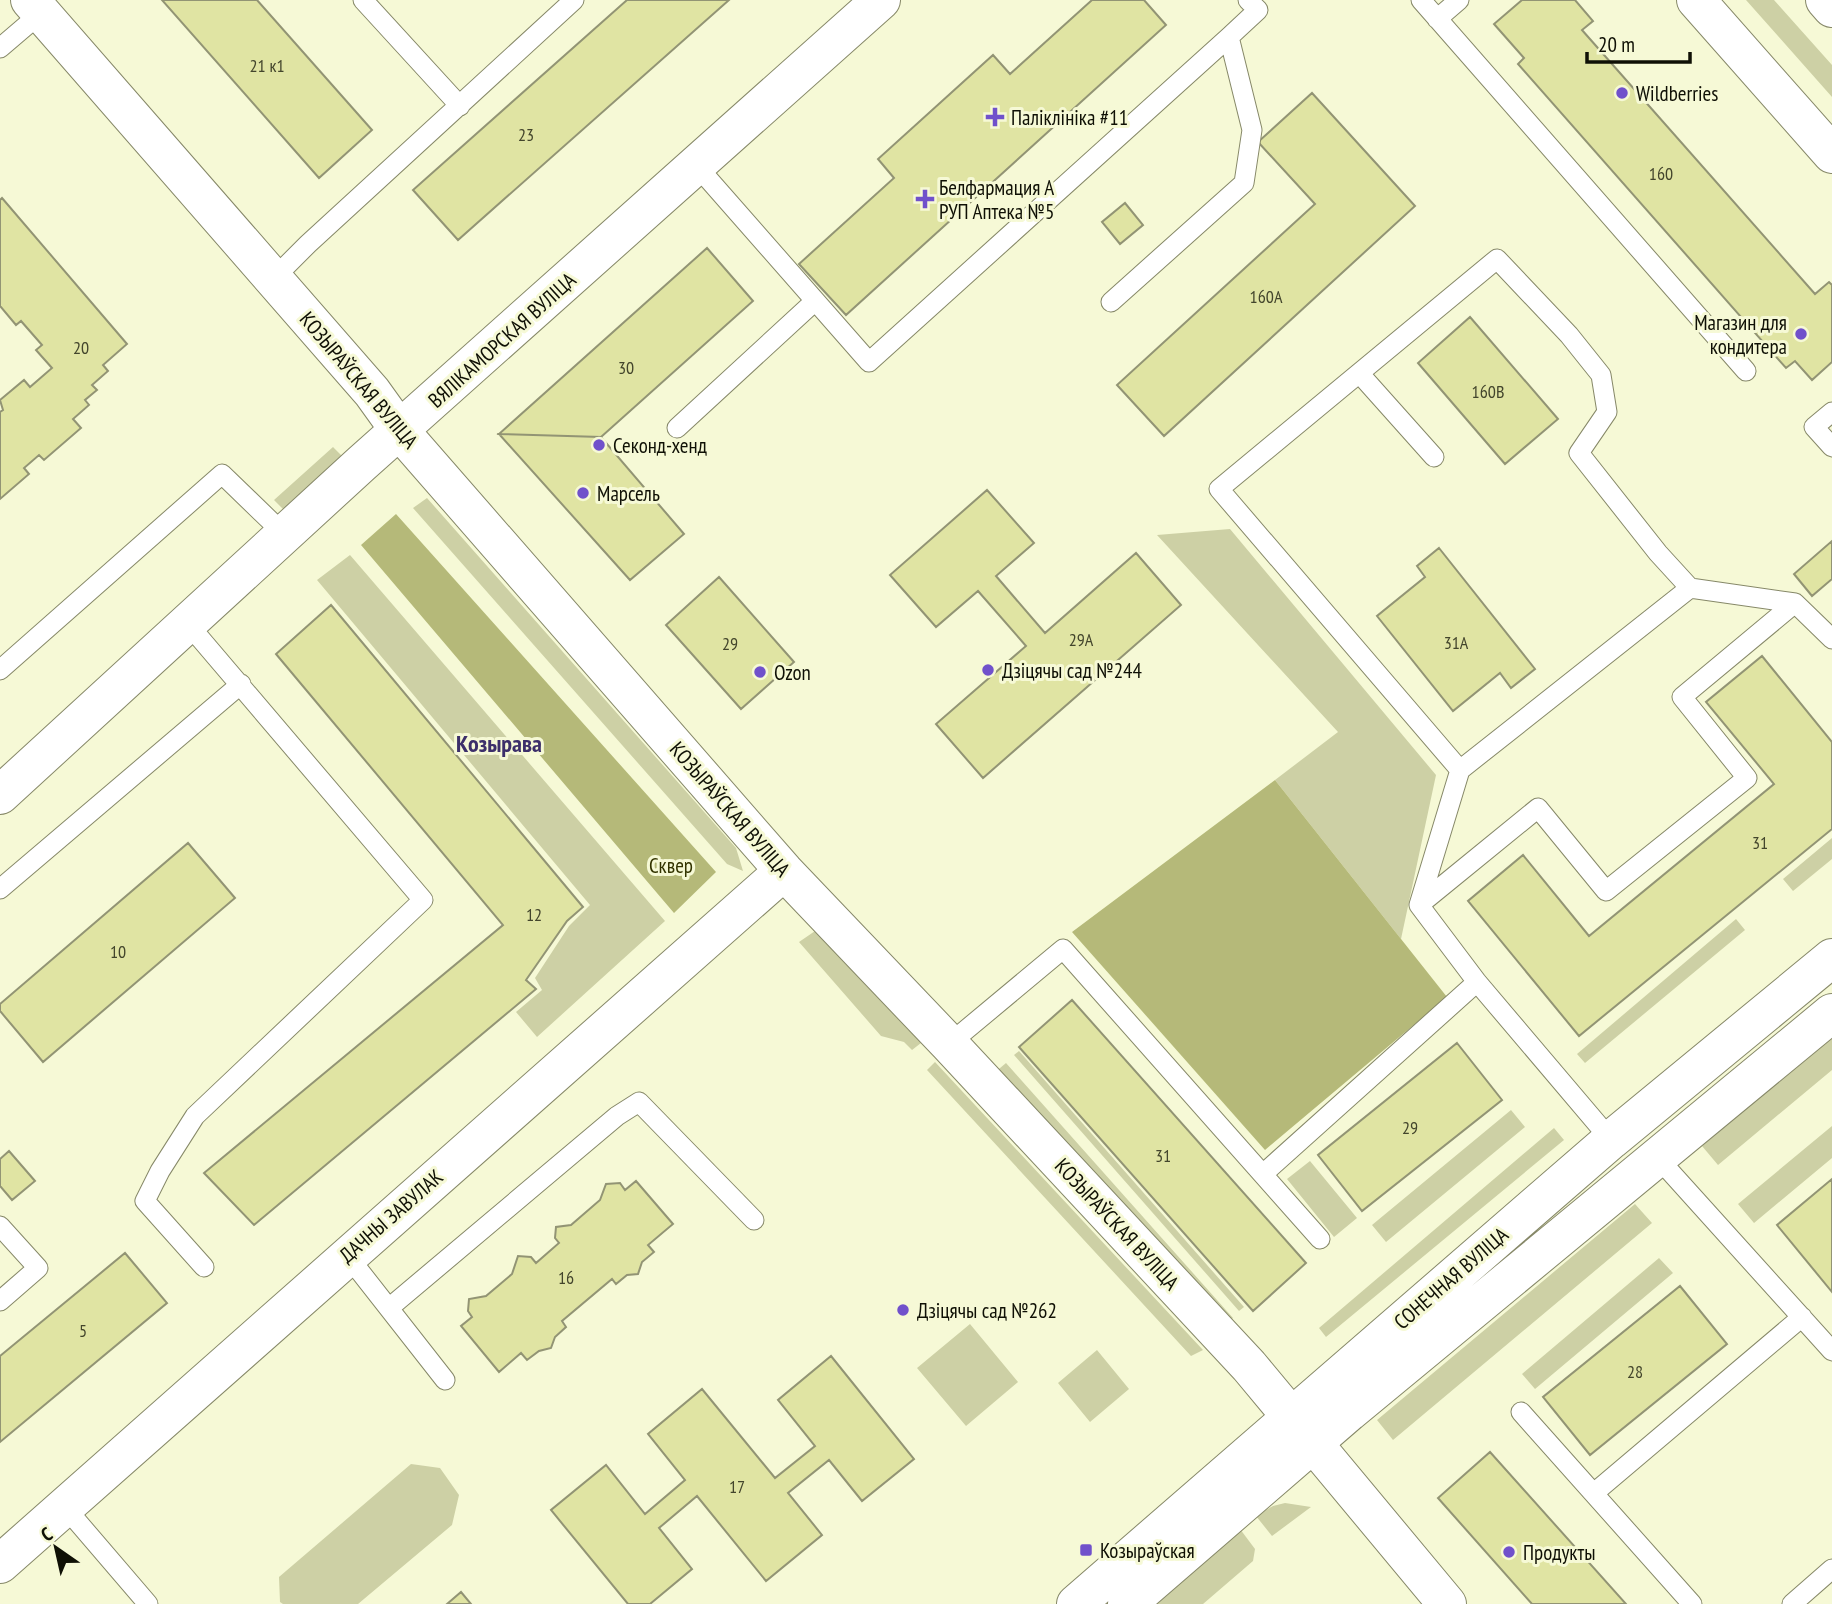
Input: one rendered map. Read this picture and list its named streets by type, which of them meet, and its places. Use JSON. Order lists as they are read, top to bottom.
{
  "streets": {
    "street": [
      "ВЯЛІКАМОРСКАЯ ВУЛІЦА",
      "КОЗЫРАЎСКАЯ ВУЛІЦА",
      "ДАЧНЫ ЗАВУЛАК",
      "СОНЕЧНАЯ ВУЛІЦА"
    ]
  },
  "crossings": [
    ["ВЯЛІКАМОРСКАЯ ВУЛІЦА", "КОЗЫРАЎСКАЯ ВУЛІЦА"],
    ["КОЗЫРАЎСКАЯ ВУЛІЦА", "ДАЧНЫ ЗАВУЛАК"],
    ["КОЗЫРАЎСКАЯ ВУЛІЦА", "СОНЕЧНАЯ ВУЛІЦА"]
  ],
  "districts": ["Козырава"],
  "parks": ["Сквер"],
  "places": {
    "other": [
      "Wildberries",
      "Магазин для кондитера",
      "Секонд-хенд",
      "Марсель",
      "Дзіцячы сад №244",
      "Ozon",
      "Дзіцячы сад №262",
      "Продукты"
    ],
    "health": ["Паліклініка #11", "Белфармация А РУП Аптека №5"],
    "transit": ["Козыраўская"]
  },
  "house_numbers": [
    "21 к1",
    "23",
    "160",
    "160А",
    "20",
    "30",
    "160В",
    "29А",
    "31А",
    "29",
    "31",
    "12",
    "10",
    "29",
    "31",
    "16",
    "5",
    "28",
    "17"
  ],
  "scale_bar": "20 m",
  "north": "top left"
}
